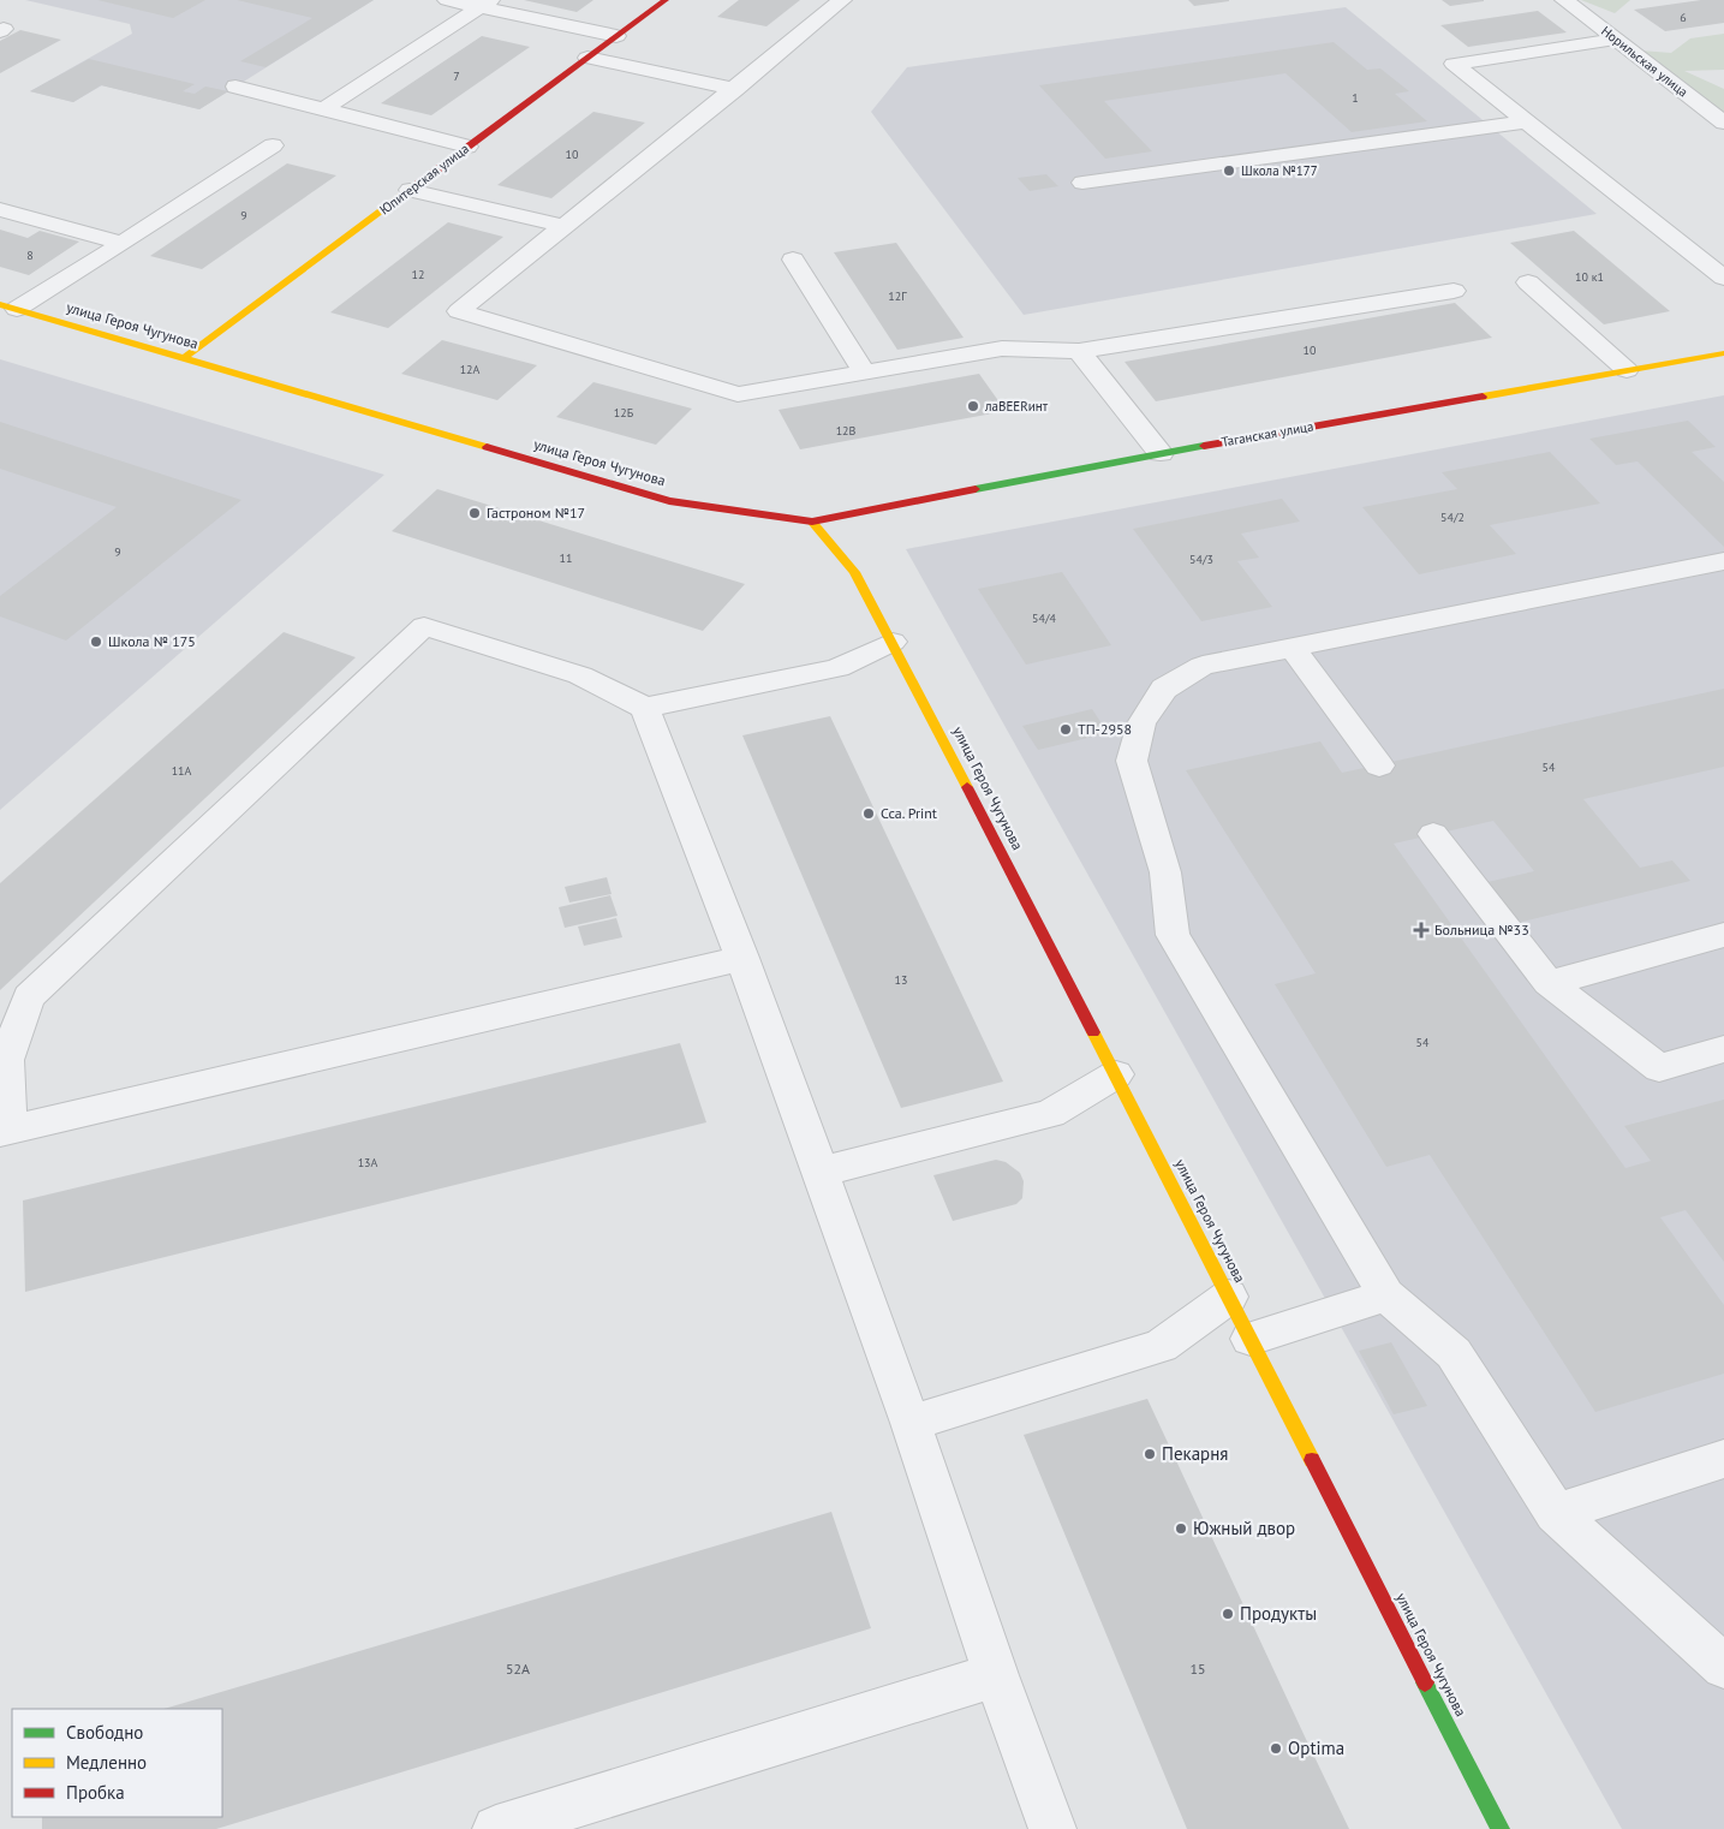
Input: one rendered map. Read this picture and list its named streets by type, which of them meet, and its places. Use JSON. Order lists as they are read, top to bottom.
{
  "streets": {
    "street": [
      "Норильская улица",
      "Юпитерская улица",
      "улица Героя Чугунова",
      "Таганская улица"
    ]
  },
  "crossings": [
    ["Юпитерская улица", "улица Героя Чугунова"],
    ["улица Героя Чугунова", "Таганская улица"]
  ],
  "places": {
    "other": [
      "Школа №177",
      "лаBEERинт",
      "Гастроном №17",
      "Школа № 175",
      "ТП-2958",
      "Cca. Print",
      "Пекарня",
      "Южный двор",
      "Продукты",
      "Optima"
    ],
    "health": ["Больница №33"]
  },
  "house_numbers": [
    "6",
    "7",
    "1",
    "10",
    "9",
    "8",
    "12",
    "10 к1",
    "12Г",
    "10",
    "12А",
    "12Б",
    "12В",
    "54/2",
    "9",
    "11",
    "54/3",
    "54/4",
    "54",
    "11А",
    "13",
    "54",
    "13А",
    "52А",
    "15"
  ],
  "legend": ["Свободно", "Медленно", "Пробка"]
}
